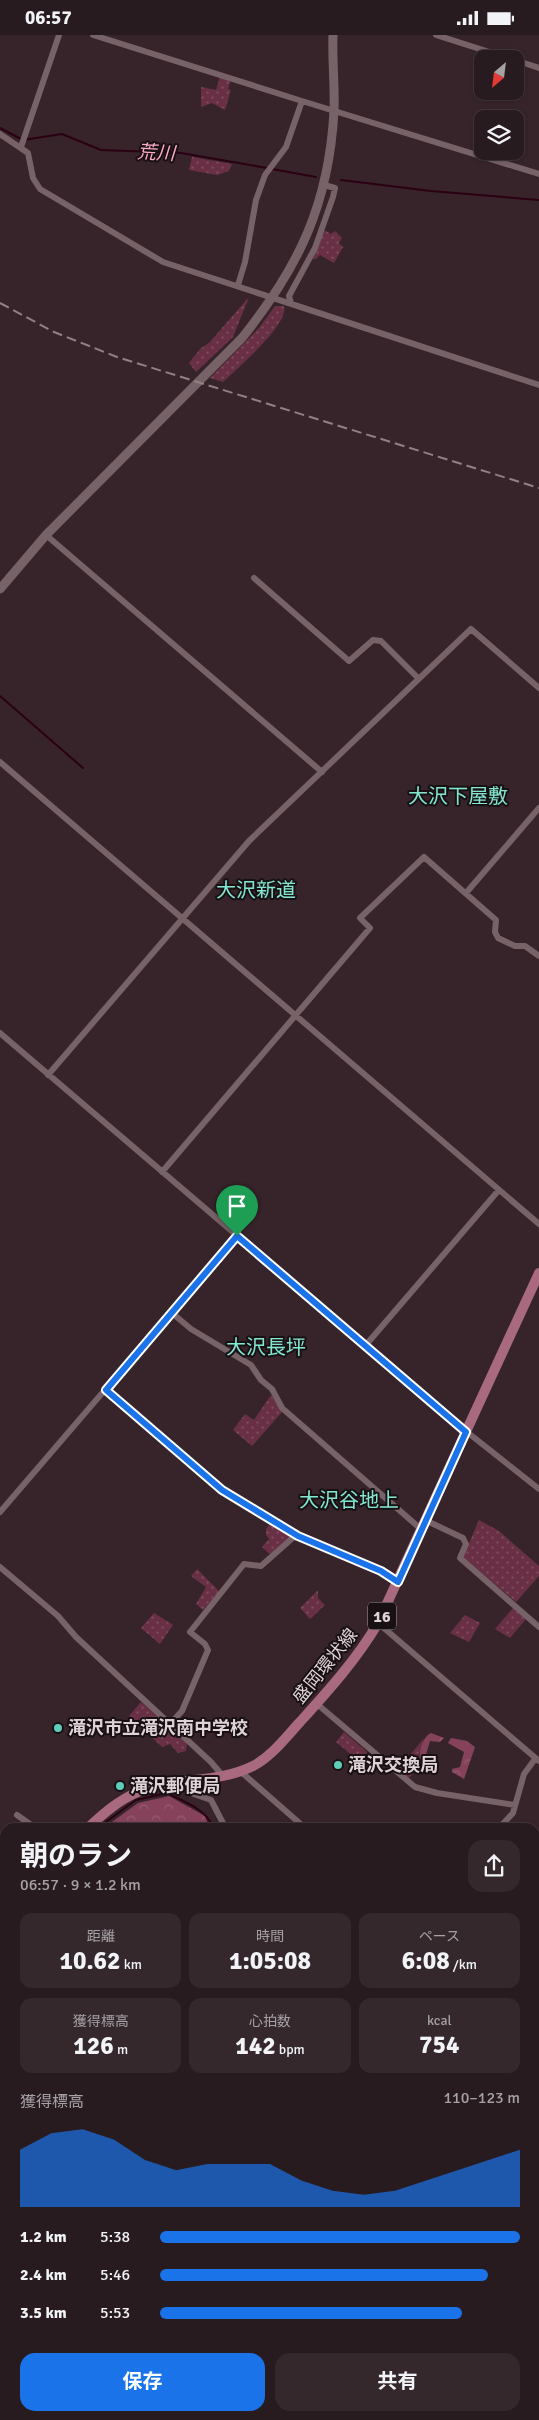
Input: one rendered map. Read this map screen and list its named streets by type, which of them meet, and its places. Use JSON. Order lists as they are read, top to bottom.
{
  "streets": {
    "main road": ["16", "盛岡環状線"]
  },
  "districts": [
    "大沢下屋敷",
    "大沢新道",
    "大沢長坪",
    "大沢谷地上"
  ],
  "water": ["荒川"],
  "places": ["滝沢市立滝沢南中学校", "滝沢交換局", "滝沢郵便局"],
  "north": "bottom left",
  "page": {
    "status": "06:57",
    "heading": ["朝のラン", "06:57 · 9 × 1.2 km"],
    "stats": [
      ["距離", "10.62 km"],
      ["時間", "1:05:08"],
      ["ペース", "6:08 /km"],
      ["獲得標高", "126 m"],
      ["心拍数", "142 bpm"],
      ["kcal", "754"]
    ],
    "chart": ["獲得標高", "110–123 m"],
    "list": [
      {
        "name": "1.2 km",
        "note": "5:38"
      },
      {
        "name": "2.4 km",
        "note": "5:46"
      },
      {
        "name": "3.5 km",
        "note": "5:53"
      }
    ],
    "buttons": ["保存", "共有"]
  }
}
